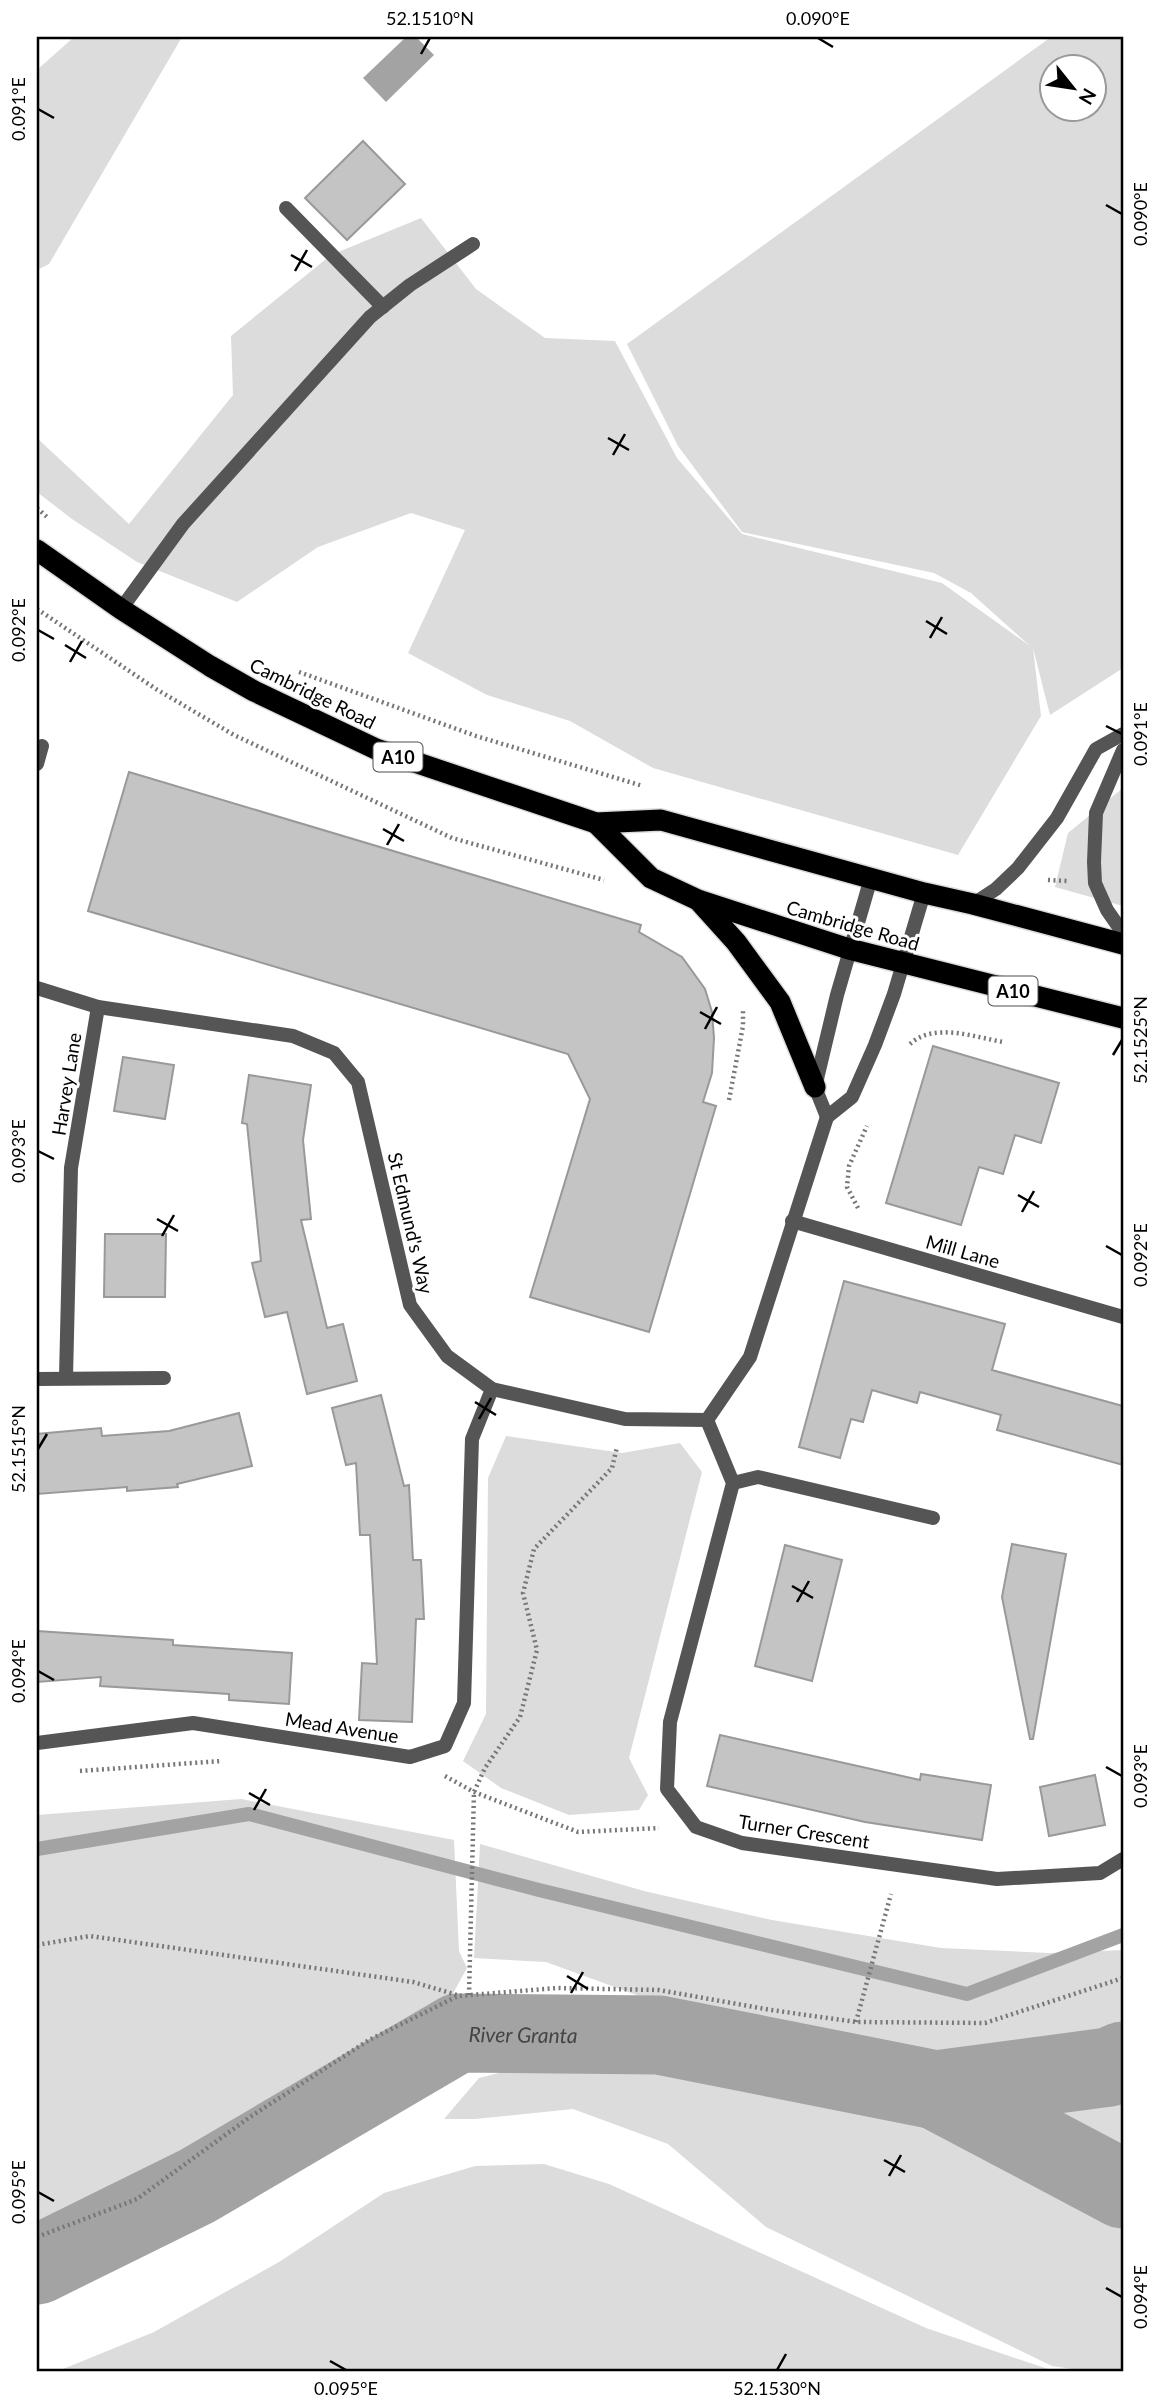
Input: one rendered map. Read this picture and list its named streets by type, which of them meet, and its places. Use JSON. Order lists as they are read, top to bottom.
{
  "streets": {
    "highway": ["Cambridge Road", "A10"],
    "street": [
      "Harvey Lane",
      "St Edmund's Way",
      "Mill Lane",
      "Mead Avenue",
      "Turner Crescent"
    ]
  },
  "crossings": [
    ["Harvey Lane", "St Edmund's Way"],
    ["St Edmund's Way", "Mead Avenue"]
  ],
  "water": ["River Granta"],
  "north": "bottom right",
  "coordinates": [
    "52.1510°N",
    "0.090°E",
    "0.091°E",
    "0.092°E",
    "52.1525°N",
    "0.093°E",
    "52.1515°N",
    "0.094°E",
    "0.095°E",
    "52.1530°N"
  ]
}
